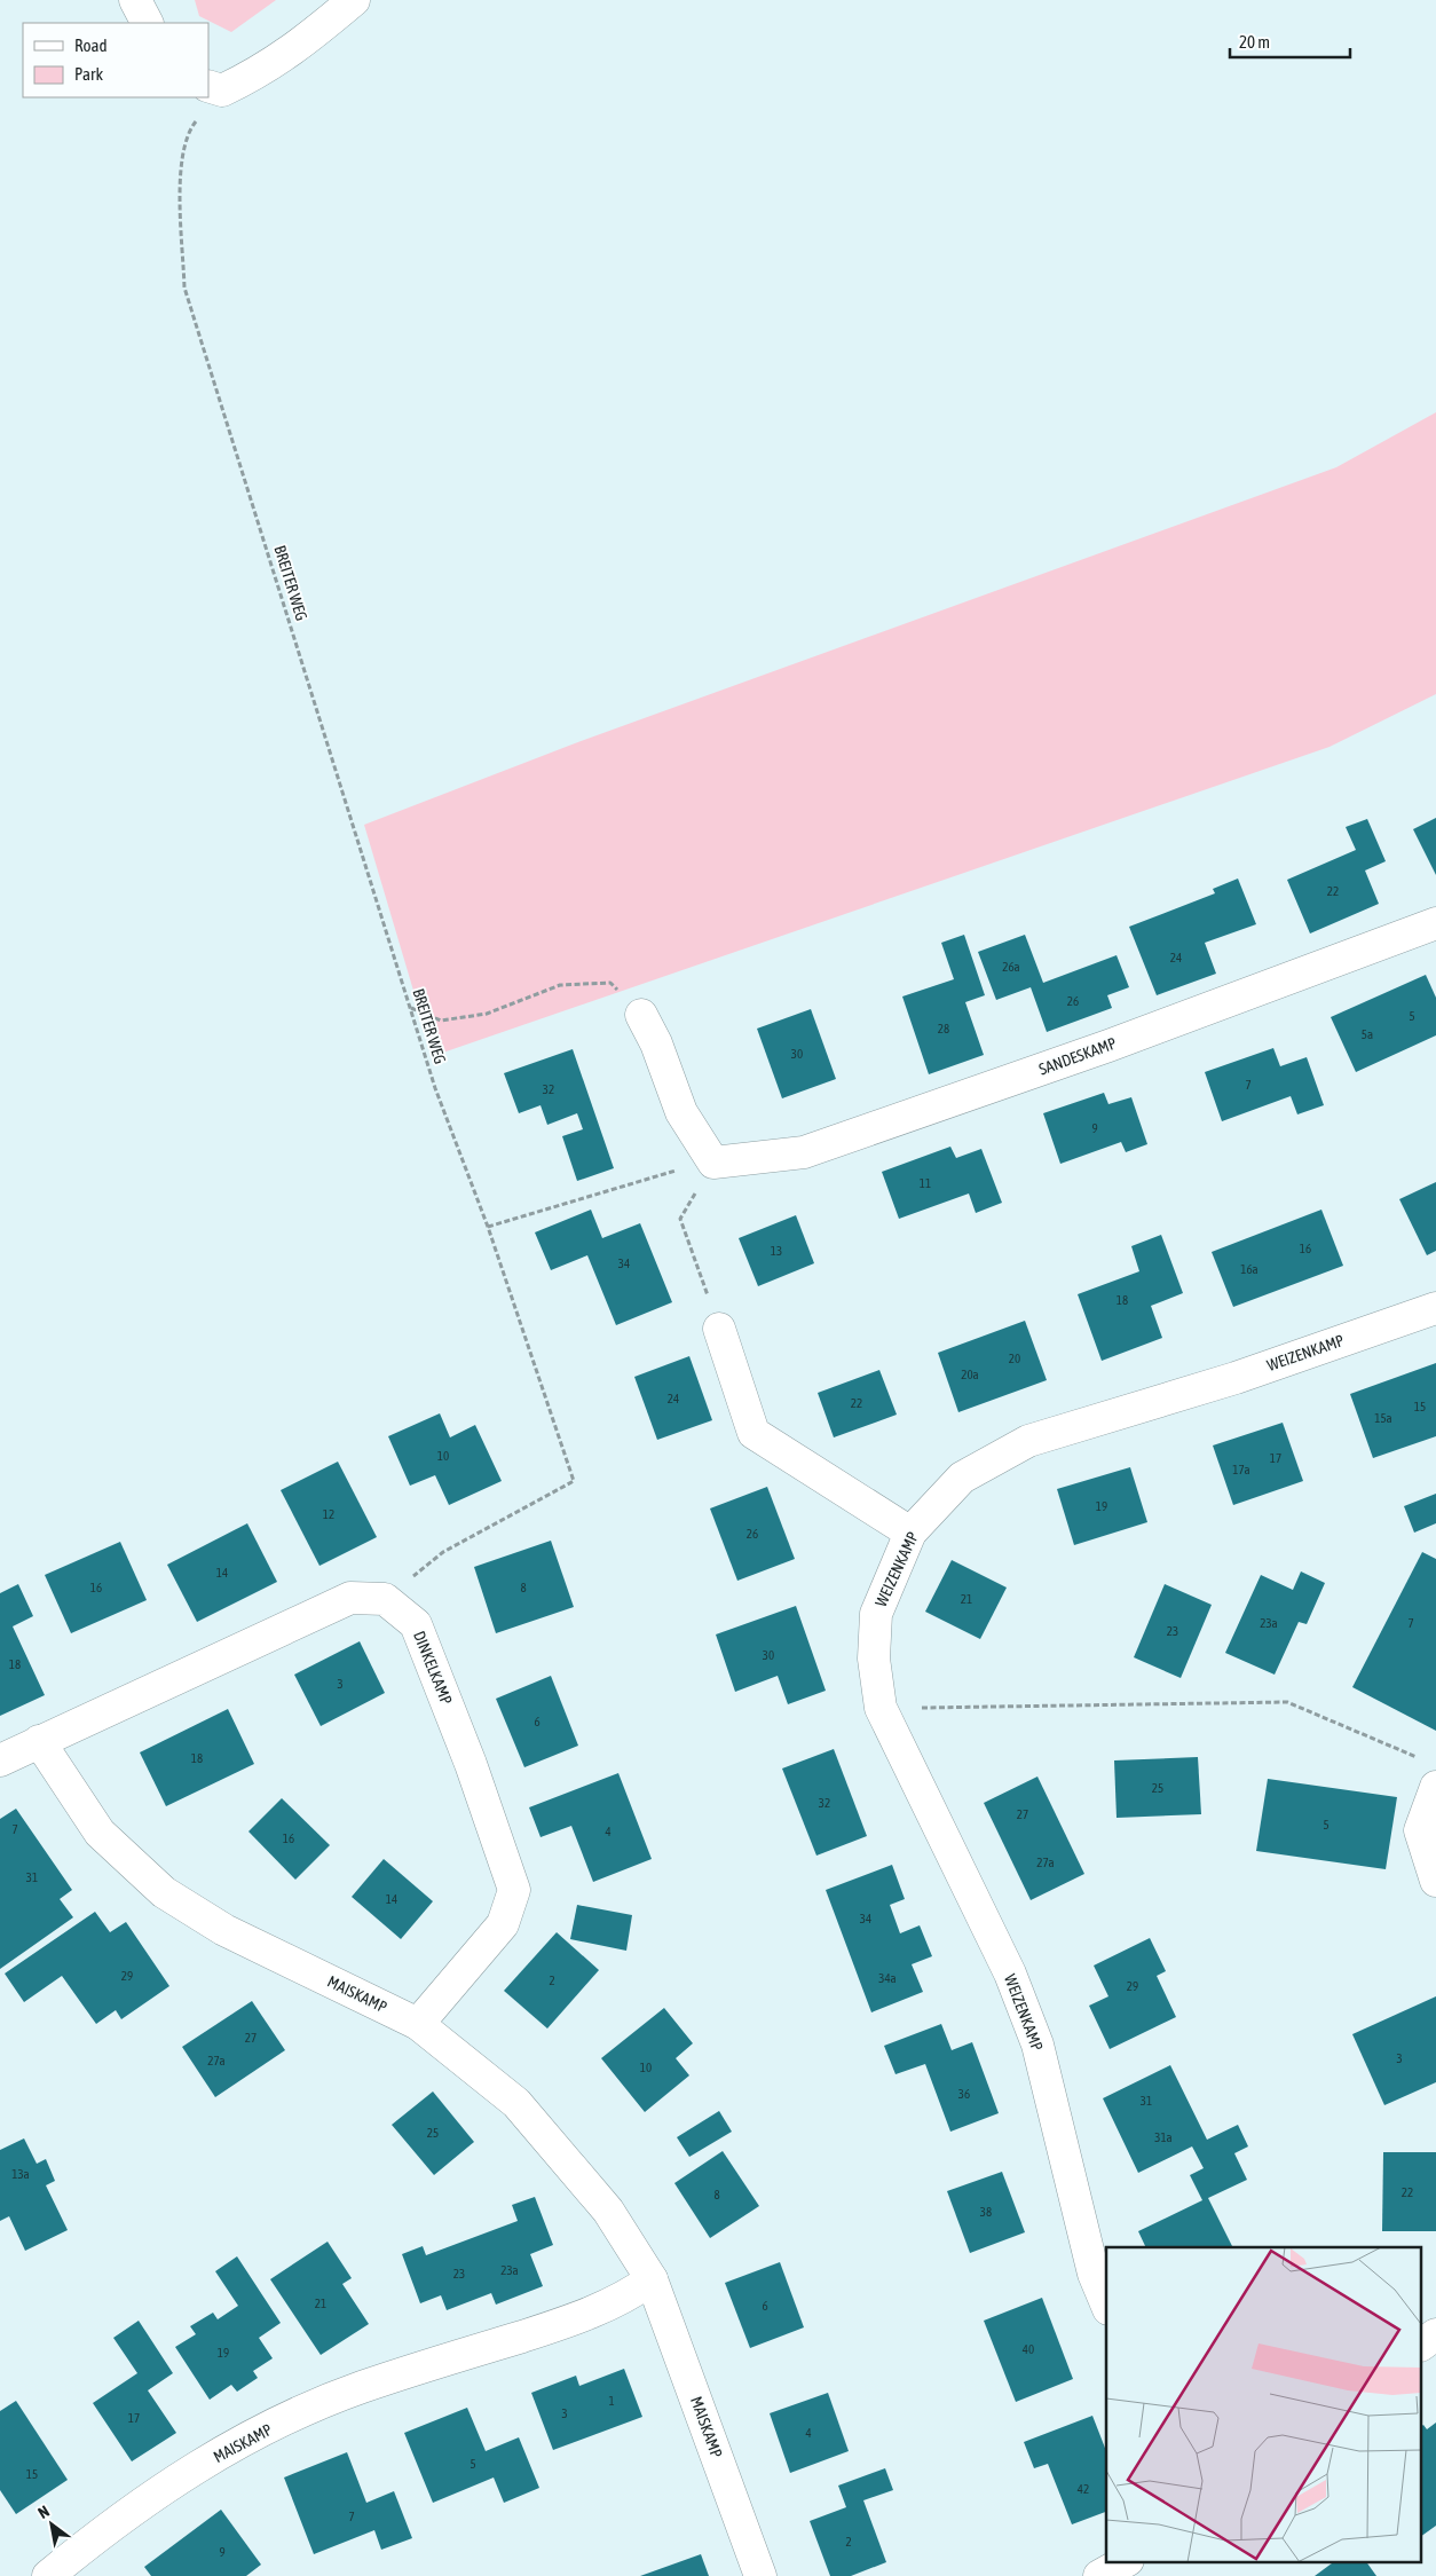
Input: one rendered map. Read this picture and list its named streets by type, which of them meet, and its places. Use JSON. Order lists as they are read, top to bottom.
{
  "streets": {
    "street": [
      "SANDESKAMP",
      "WEIZENKAMP",
      "DINKELKAMP",
      "MAISKAMP"
    ],
    "path": ["BREITER WEG"]
  },
  "crossings": [
    ["BREITER WEG", "DINKELKAMP"],
    ["DINKELKAMP", "MAISKAMP"]
  ],
  "house_numbers": [
    "22",
    "24",
    "26a",
    "26",
    "5",
    "28",
    "5a",
    "30",
    "7",
    "32",
    "9",
    "11",
    "16",
    "13",
    "34",
    "16a",
    "18",
    "20",
    "20a",
    "24",
    "22",
    "15",
    "15a",
    "10",
    "17",
    "17a",
    "19",
    "12",
    "26",
    "14",
    "16",
    "8",
    "21",
    "23a",
    "7",
    "23",
    "30",
    "18",
    "3",
    "6",
    "18",
    "25",
    "32",
    "27",
    "5",
    "7",
    "4",
    "16",
    "27a",
    "31",
    "14",
    "34",
    "29",
    "34a",
    "2",
    "29",
    "27",
    "3",
    "27a",
    "10",
    "36",
    "31",
    "25",
    "31a",
    "13a",
    "22",
    "8",
    "38",
    "23a",
    "23",
    "21",
    "6",
    "40",
    "19",
    "1",
    "3",
    "17",
    "4",
    "5",
    "15",
    "42",
    "7",
    "2",
    "9"
  ],
  "legend": ["Road", "Park"],
  "scale_bar": "20 m",
  "north": "top left"
}
